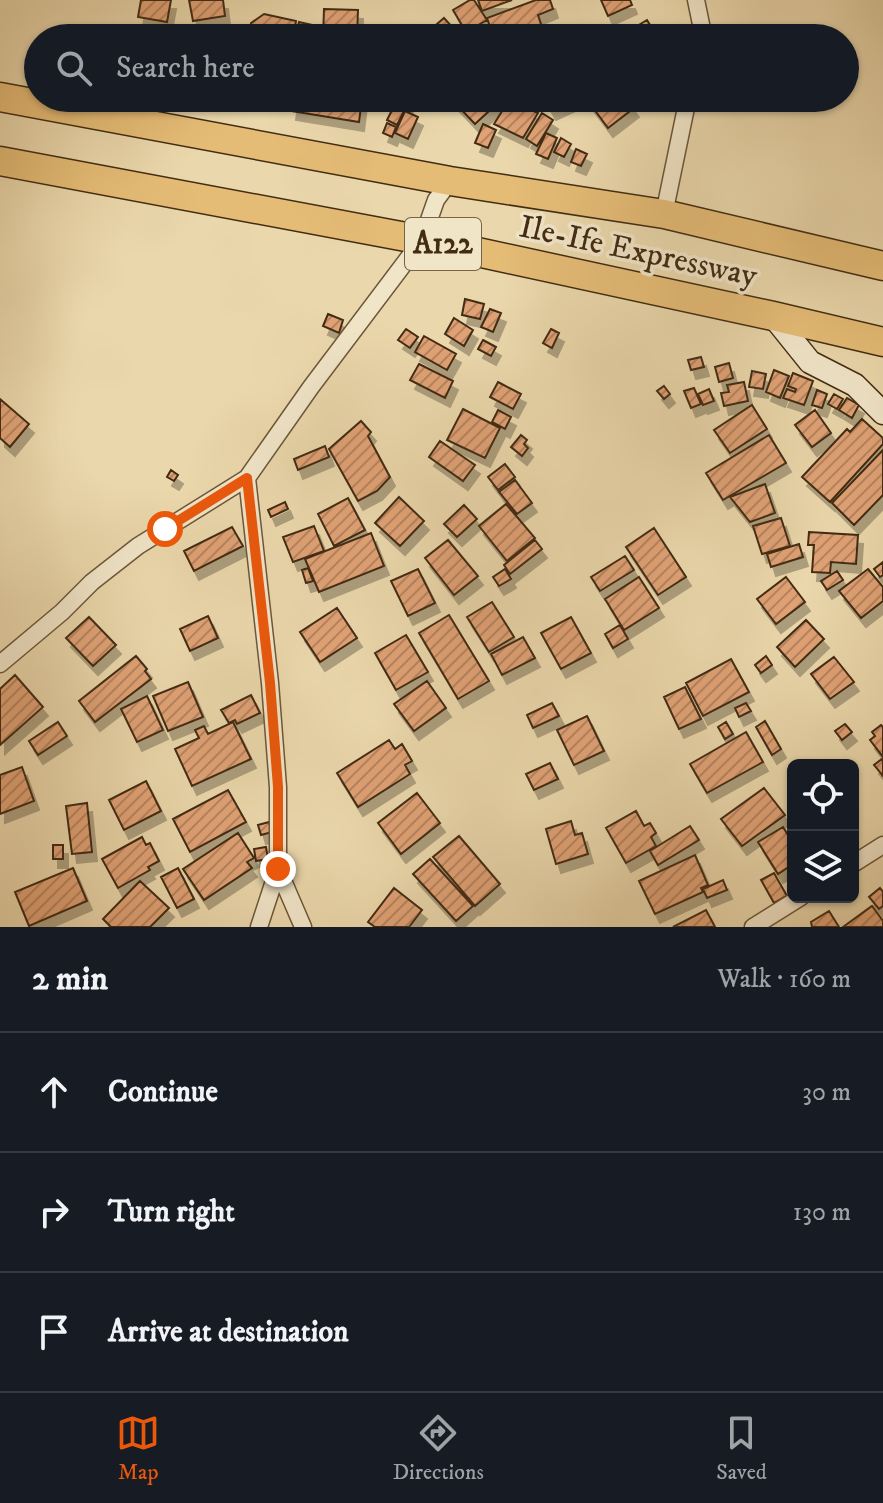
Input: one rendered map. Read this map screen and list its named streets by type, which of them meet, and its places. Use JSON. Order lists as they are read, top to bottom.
{
  "streets": {
    "highway": ["A122", "Ile-Ife Expressway"]
  },
  "page": {
    "search": "Search here",
    "heading": ["2 min", "Walk · 160 m"],
    "list": [
      ["Continue", "30 m"],
      ["Turn right", "130 m"],
      "Arrive at destination"
    ],
    "nav": ["Map", "Directions", "Saved"]
  }
}
